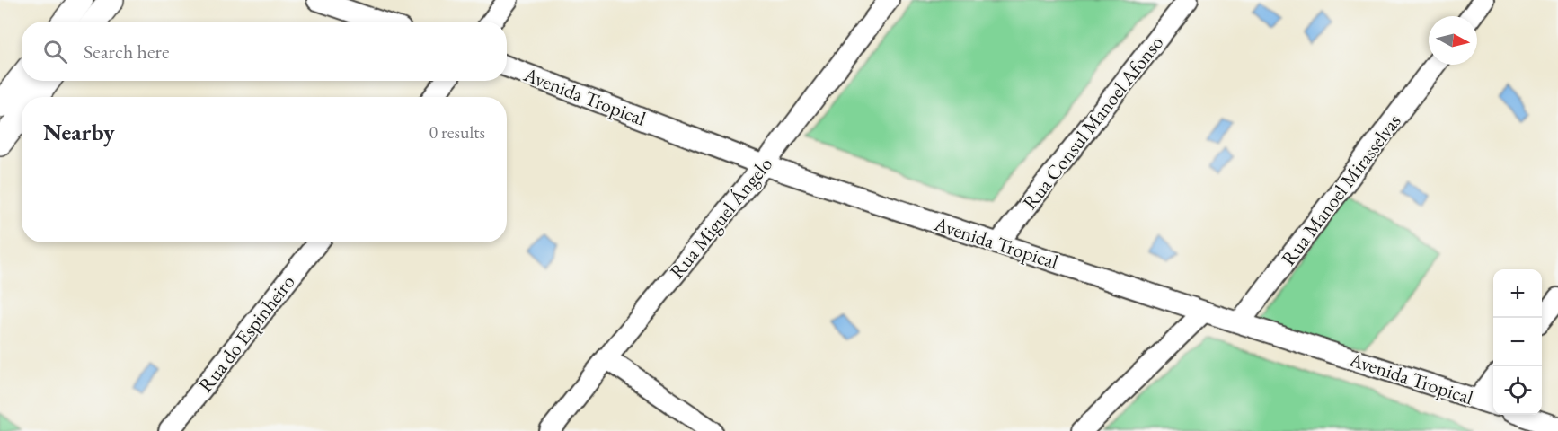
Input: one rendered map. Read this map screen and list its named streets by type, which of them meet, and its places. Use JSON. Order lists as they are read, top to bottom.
{
  "streets": {
    "street": [
      "Avenida Tropical",
      "Rua Consul Manoel Afonso",
      "Rua Manoel Mirasselvas",
      "Rua Miguel Ángelo",
      "Rua do Espinheiro"
    ]
  },
  "crossings": [
    ["Avenida Tropical", "Rua Consul Manoel Afonso"],
    ["Avenida Tropical", "Rua Manoel Mirasselvas"],
    ["Avenida Tropical", "Rua Miguel Ángelo"]
  ],
  "north": "right",
  "page": {
    "search": "Search here",
    "heading": ["Nearby", "0 results"],
    "map_buttons": ["+", "−"]
  }
}
